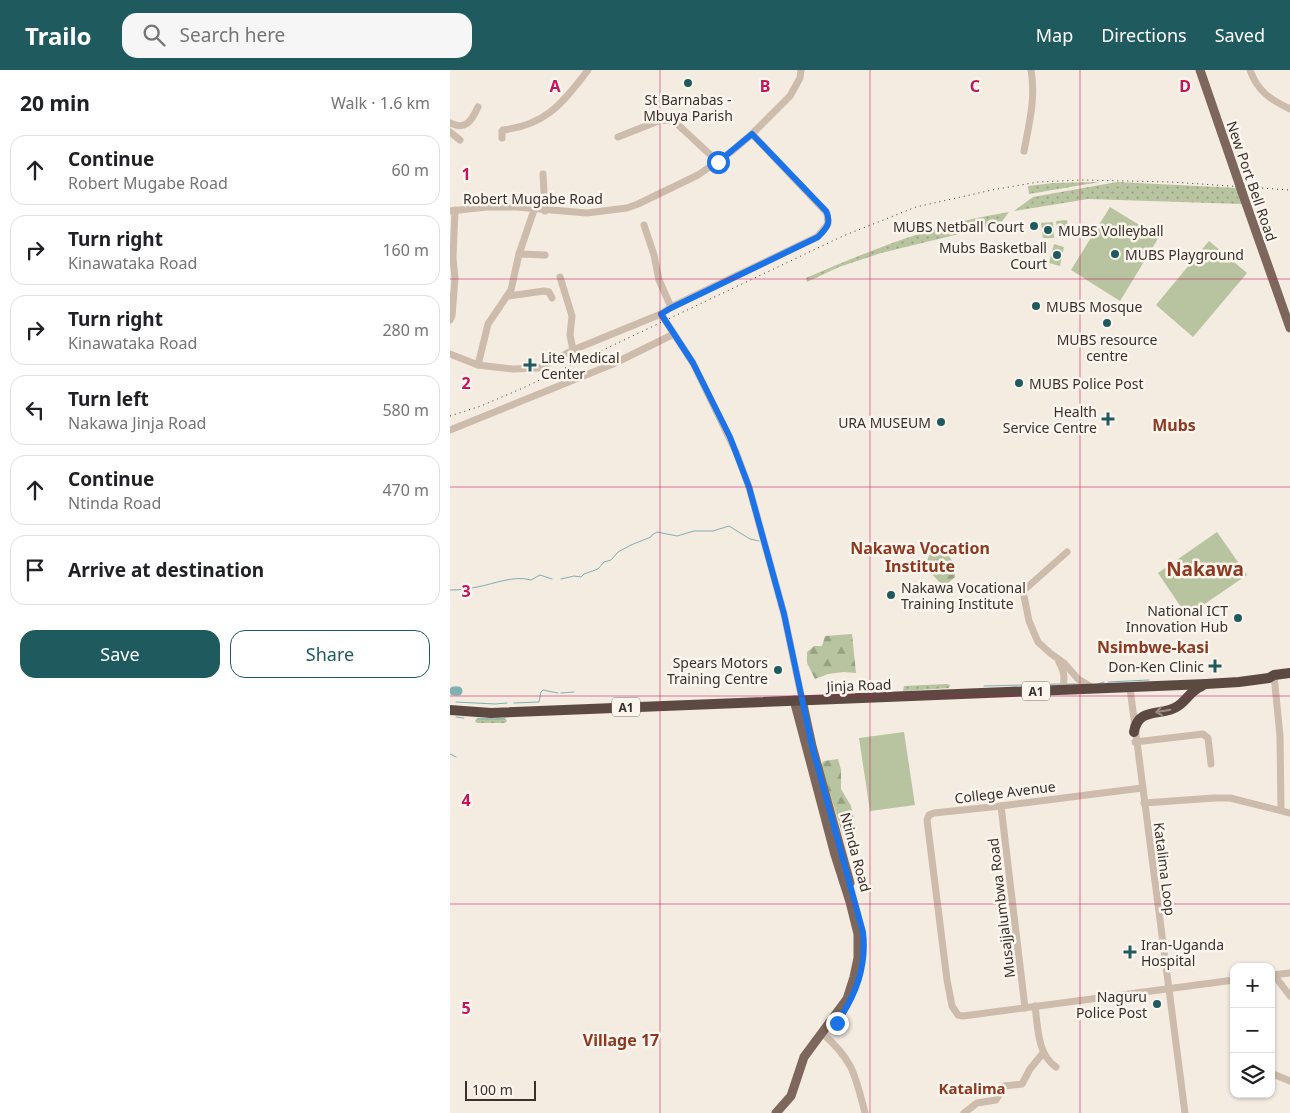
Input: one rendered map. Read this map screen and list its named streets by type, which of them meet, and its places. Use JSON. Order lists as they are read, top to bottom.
{
  "streets": {
    "highway": ["Jinja Road", "A1"],
    "main road": ["New Port Bell Road", "Ntinda Road"],
    "street": [
      "Robert Mugabe Road",
      "College Avenue",
      "Katalima Loop",
      "Musajjalumbwa Road"
    ]
  },
  "crossings": [
    ["Jinja Road", "Ntinda Road"],
    ["Jinja Road", "Katalima Loop"],
    ["College Avenue", "Katalima Loop"],
    ["College Avenue", "Musajjalumbwa Road"]
  ],
  "districts": [
    "Mubs",
    "Nakawa Vocation Institute",
    "Nakawa",
    "Nsimbwe-kasi",
    "Village 17",
    "Katalima"
  ],
  "places": {
    "other": [
      "St Barnabas - Mbuya Parish",
      "MUBS Netball Court",
      "MUBS Volleyball",
      "MUBS Playground",
      "Mubs Basketball Court",
      "MUBS Mosque",
      "MUBS resource centre",
      "MUBS Police Post",
      "URA MUSEUM",
      "Nakawa Vocational Training Institute",
      "National ICT Innovation Hub",
      "Spears Motors Training Centre",
      "Naguru Police Post"
    ],
    "health": [
      "Lite Medical Center",
      "Health Service Centre",
      "Don-Ken Clinic",
      "Iran-Uganda Hospital"
    ]
  },
  "scale_bar": "100 m",
  "page": {
    "header": "Trailo",
    "search": "Search here",
    "nav": ["Map", "Directions", "Saved"],
    "heading": ["20 min", "Walk · 1.6 km"],
    "list": [
      ["Continue", "Robert Mugabe Road", "60 m"],
      ["Turn right", "Kinawataka Road", "160 m"],
      ["Turn right", "Kinawataka Road", "280 m"],
      ["Turn left", "Nakawa Jinja Road", "580 m"],
      ["Continue", "Ntinda Road", "470 m"],
      "Arrive at destination"
    ],
    "buttons": ["Save", "Share"],
    "map_buttons": ["+", "−"],
    "scale": "100 m"
  },
  "grid": {
    "columns": [
      "A",
      "B",
      "C",
      "D"
    ],
    "rows": [
      "1",
      "2",
      "3",
      "4",
      "5"
    ]
  }
}
